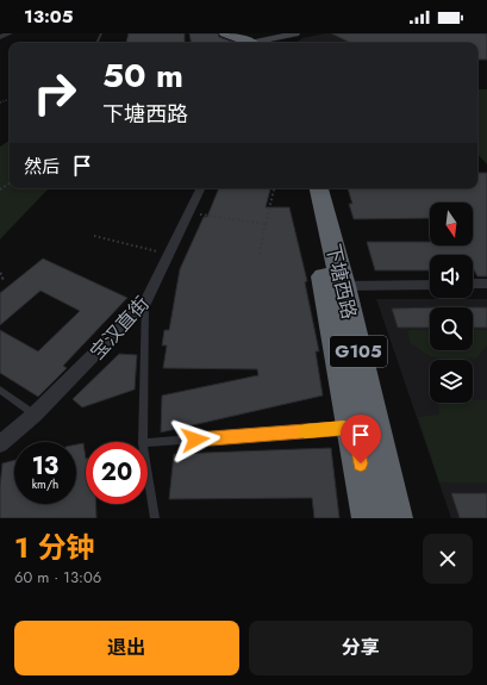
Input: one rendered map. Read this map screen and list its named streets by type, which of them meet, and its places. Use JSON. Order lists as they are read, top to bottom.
{
  "streets": {
    "highway": ["下塘西路", "G105"],
    "street": ["宝汉直街"]
  },
  "north": "bottom",
  "page": {
    "status": "13:05",
    "turn": ["50 m", "下塘西路"],
    "then": "然后",
    "speed": "13 km/h",
    "limit": "20",
    "heading": ["1 分钟", "60 m · 13:06"],
    "buttons": ["退出", "分享"]
  }
}
